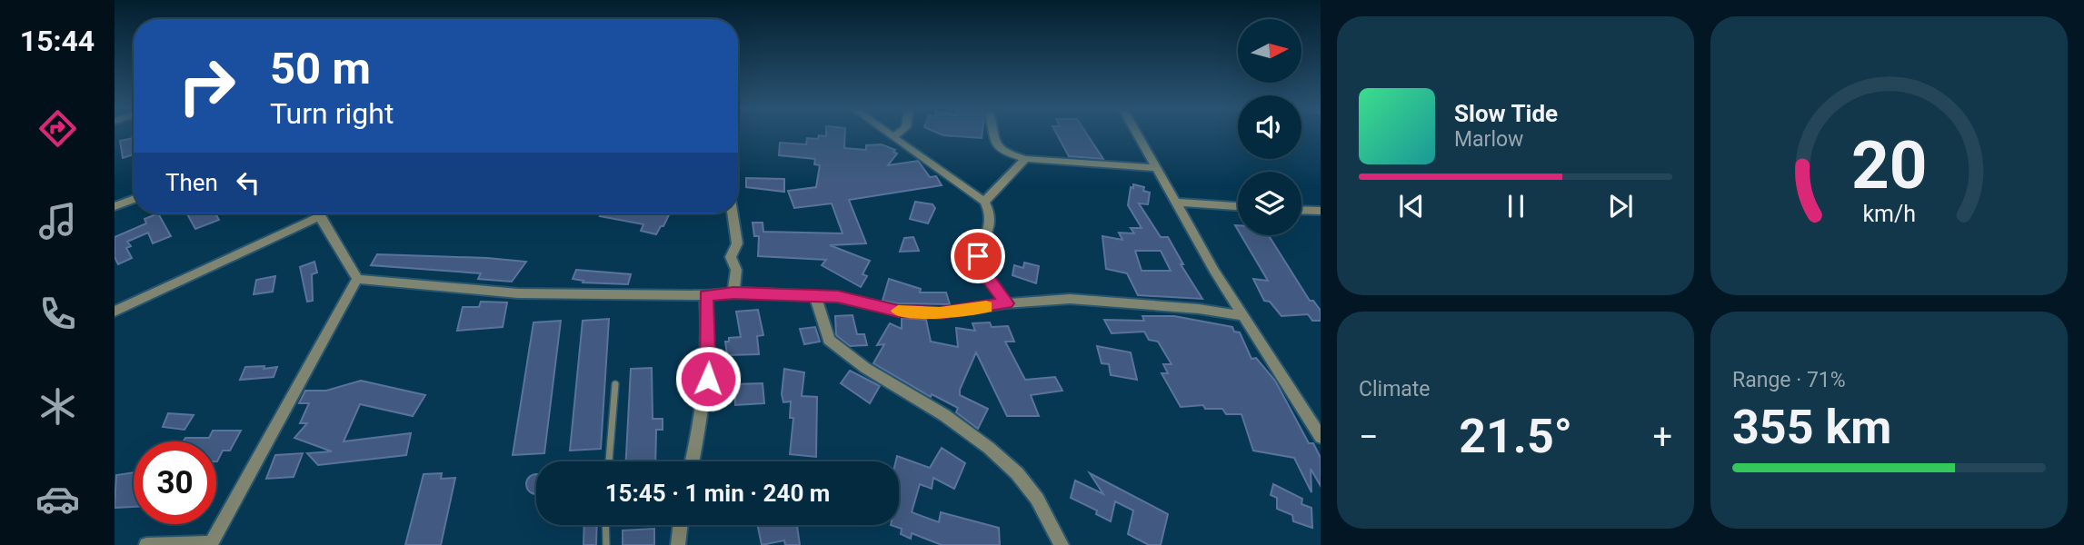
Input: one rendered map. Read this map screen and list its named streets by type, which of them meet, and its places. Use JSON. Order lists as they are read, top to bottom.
{
  "north": "right",
  "page": {
    "tabs": "15:44",
    "turn": ["50 m", "Turn right"],
    "song": ["Slow Tide", "Marlow"],
    "then": "Then",
    "tile": [
      "Climate",
      ["Range · 71%", "355 km"]
    ],
    "heat": ["−", "21.5°", "+"],
    "limit": "30",
    "trip": "15:45 · 1 min · 240 m",
    "gauge": ["20", "km/h"]
  }
}
